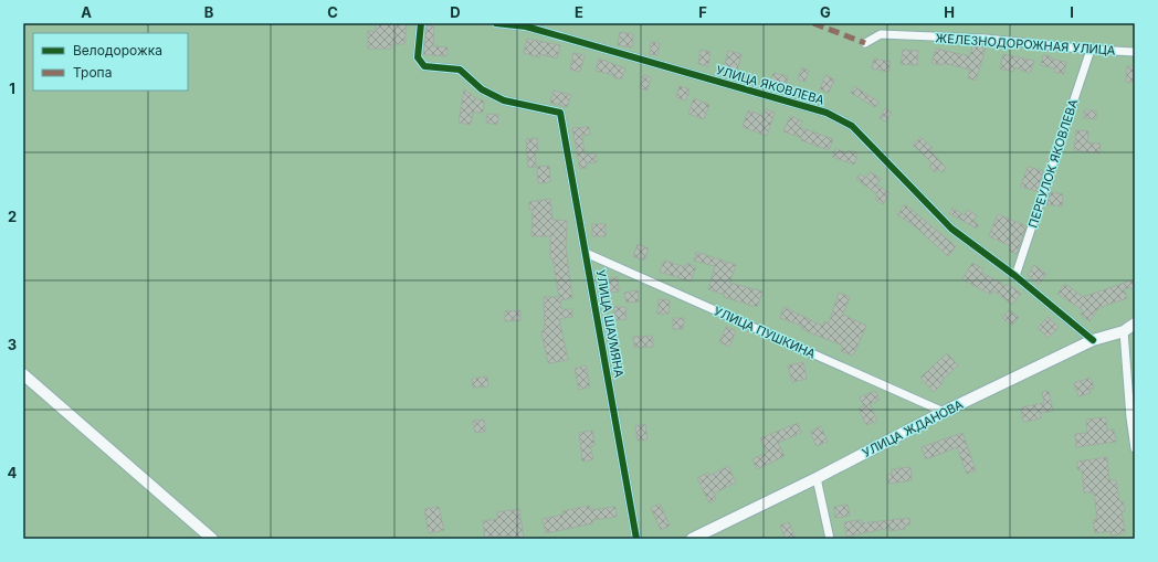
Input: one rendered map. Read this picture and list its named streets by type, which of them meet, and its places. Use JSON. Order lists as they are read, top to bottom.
{
  "streets": {
    "street": [
      "ЖЕЛЕЗНОДОРОЖНАЯ УЛИЦА",
      "УЛИЦА ЯКОВЛЕВА",
      "ПЕРЕУЛОК ЯКОВЛЕВА",
      "УЛИЦА ШАУМЯНА",
      "УЛИЦА ПУШКИНА",
      "УЛИЦА ЖДАНОВА"
    ]
  },
  "crossings": [
    ["ЖЕЛЕЗНОДОРОЖНАЯ УЛИЦА", "ПЕРЕУЛОК ЯКОВЛЕВА"],
    ["УЛИЦА ЯКОВЛЕВА", "ПЕРЕУЛОК ЯКОВЛЕВА"],
    ["УЛИЦА ЯКОВЛЕВА", "УЛИЦА ЖДАНОВА"],
    ["УЛИЦА ШАУМЯНА", "УЛИЦА ПУШКИНА"],
    ["УЛИЦА ПУШКИНА", "УЛИЦА ЖДАНОВА"]
  ],
  "legend": ["Велодорожка", "Тропа"],
  "grid": {
    "columns": [
      "A",
      "B",
      "C",
      "D",
      "E",
      "F",
      "G",
      "H",
      "I"
    ],
    "rows": [
      "1",
      "2",
      "3",
      "4"
    ]
  }
}
